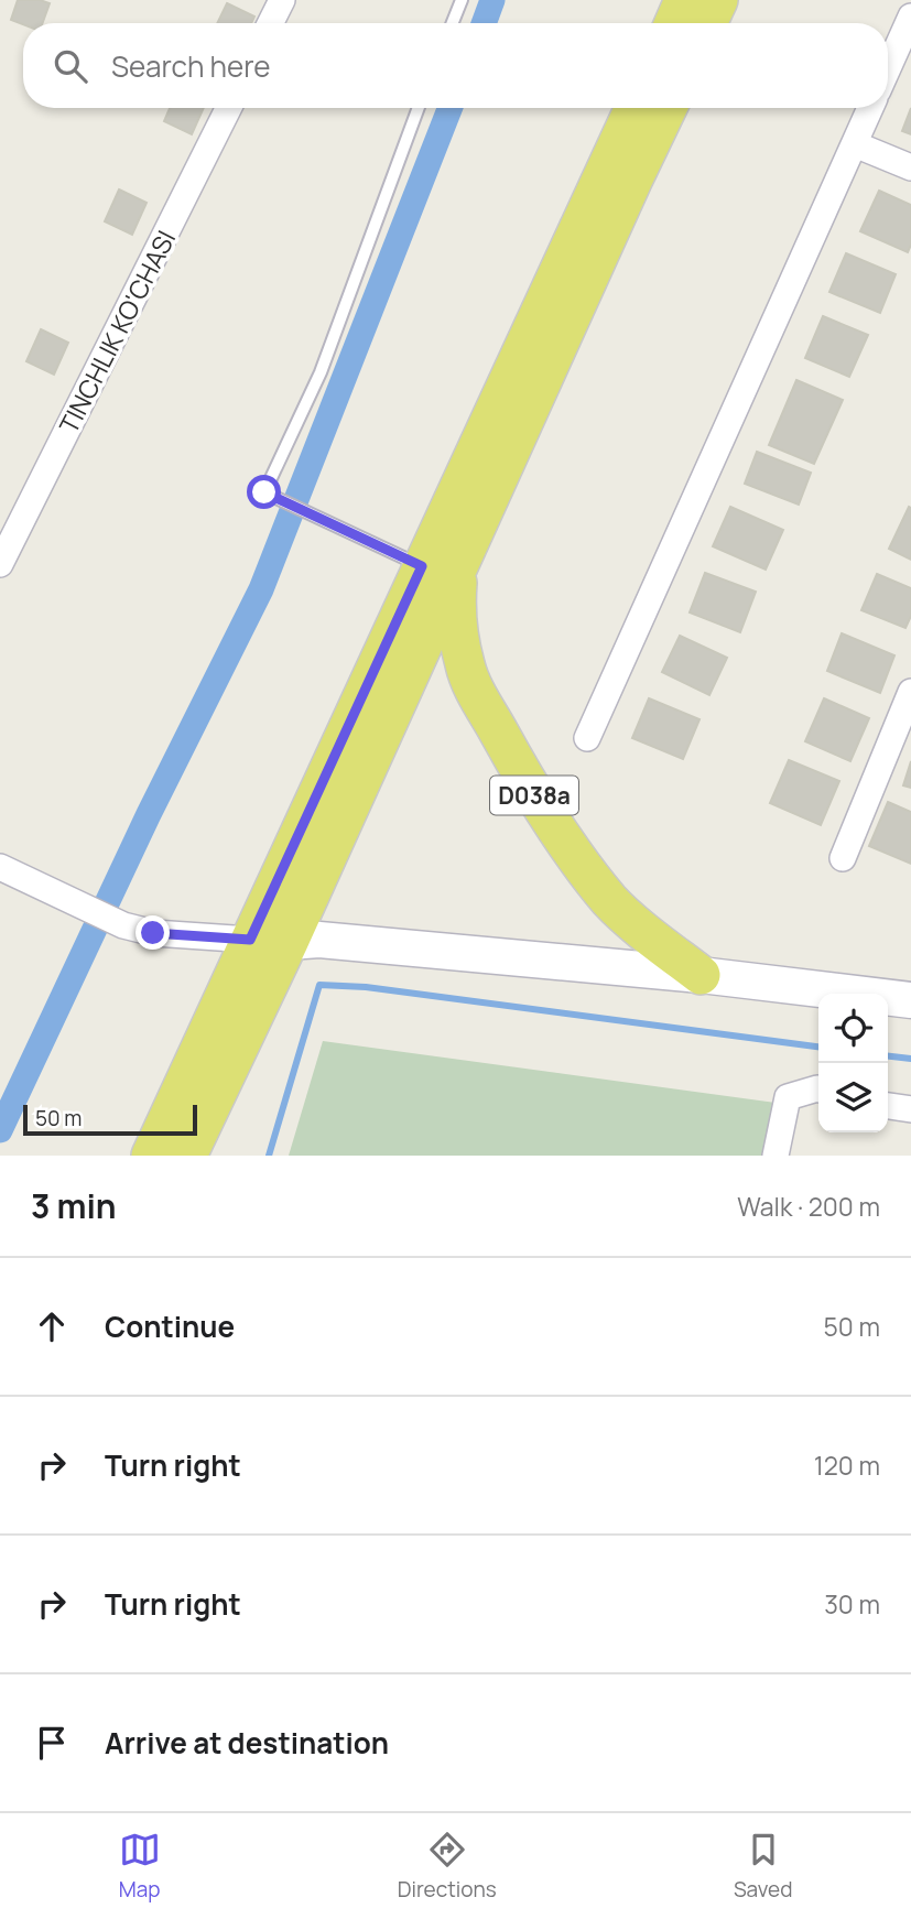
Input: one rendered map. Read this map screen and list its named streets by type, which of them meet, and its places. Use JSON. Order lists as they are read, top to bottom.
{
  "streets": {
    "main road": ["D038a"],
    "street": ["TINCHLIK KO'CHASI"]
  },
  "scale_bar": "50 m",
  "page": {
    "search": "Search here",
    "scale": "50 m",
    "heading": ["3 min", "Walk · 200 m"],
    "list": [
      ["Continue", "50 m"],
      ["Turn right", "120 m"],
      ["Turn right", "30 m"],
      "Arrive at destination"
    ],
    "nav": ["Map", "Directions", "Saved"]
  }
}
